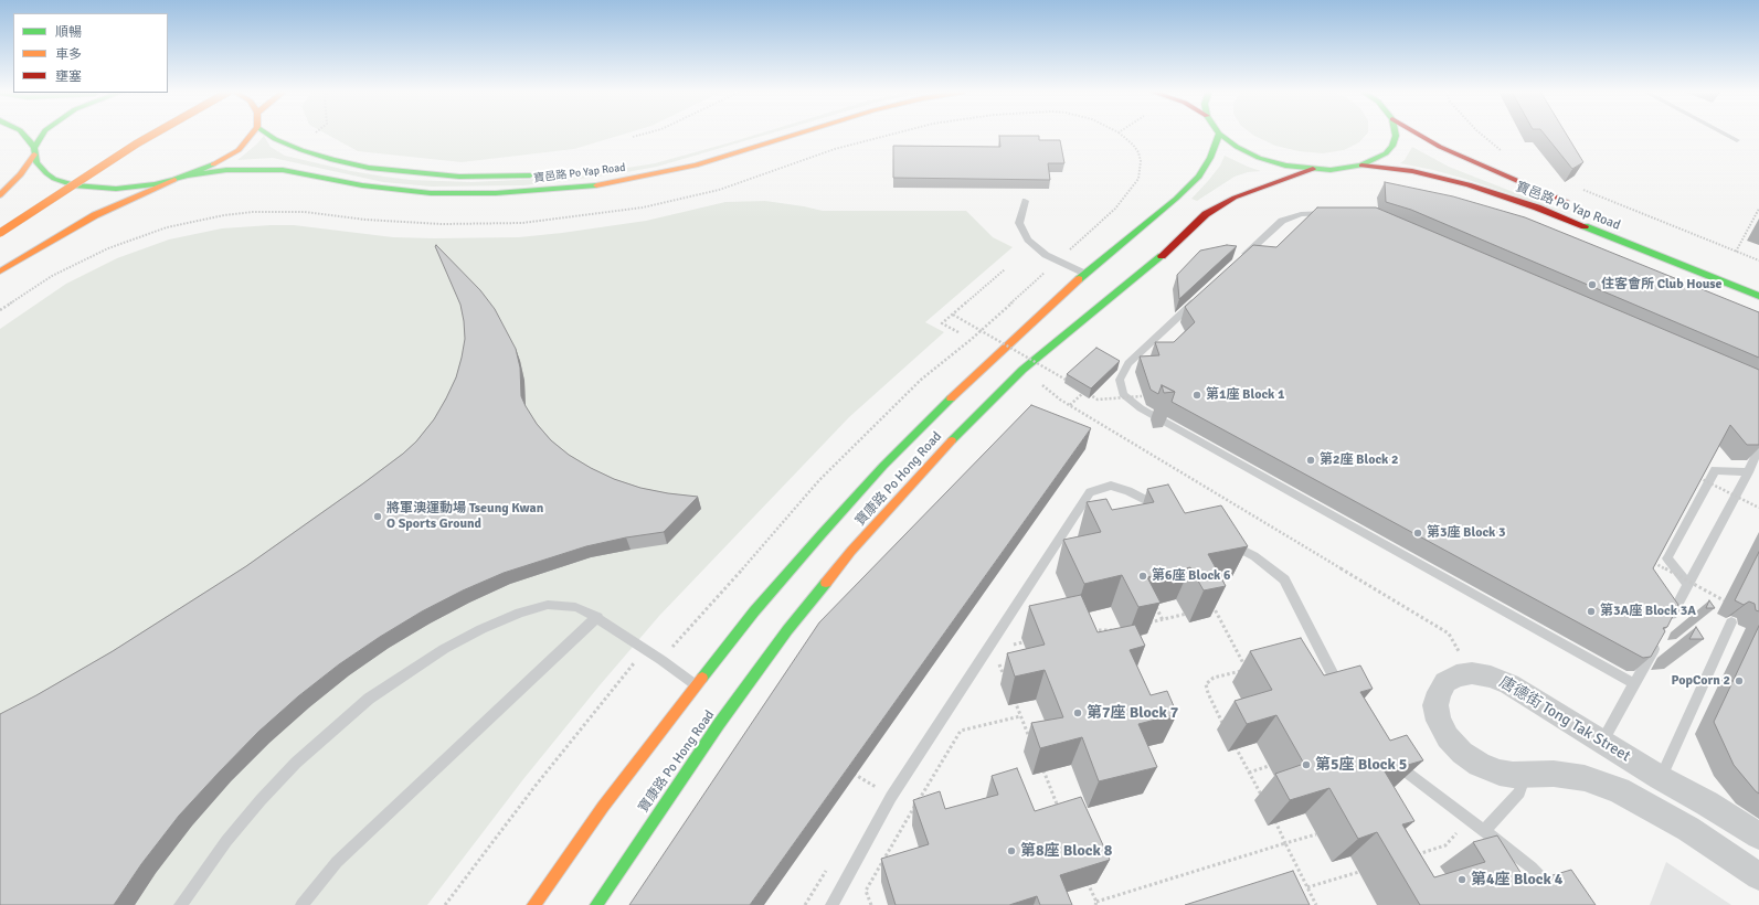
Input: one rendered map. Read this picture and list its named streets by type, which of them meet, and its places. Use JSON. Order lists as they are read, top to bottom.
{
  "streets": {
    "main road": ["寶邑路 Po Yap Road", "寶康路 Po Hong Road"],
    "street": ["唐德街 Tong Tak Street"]
  },
  "crossings": [
    ["寶邑路 Po Yap Road", "寶康路 Po Hong Road"]
  ],
  "places": [
    "住客會所 Club House",
    "第1座 Block 1",
    "第2座 Block 2",
    "將軍澳運動場 Tseung Kwan O Sports Ground",
    "第3座 Block 3",
    "第6座 Block 6",
    "第3A座 Block 3A",
    "PopCorn 2",
    "第7座 Block 7",
    "第5座 Block 5",
    "第8座 Block 8",
    "第4座 Block 4"
  ],
  "legend": ["順暢", "車多", "壅塞"]
}
